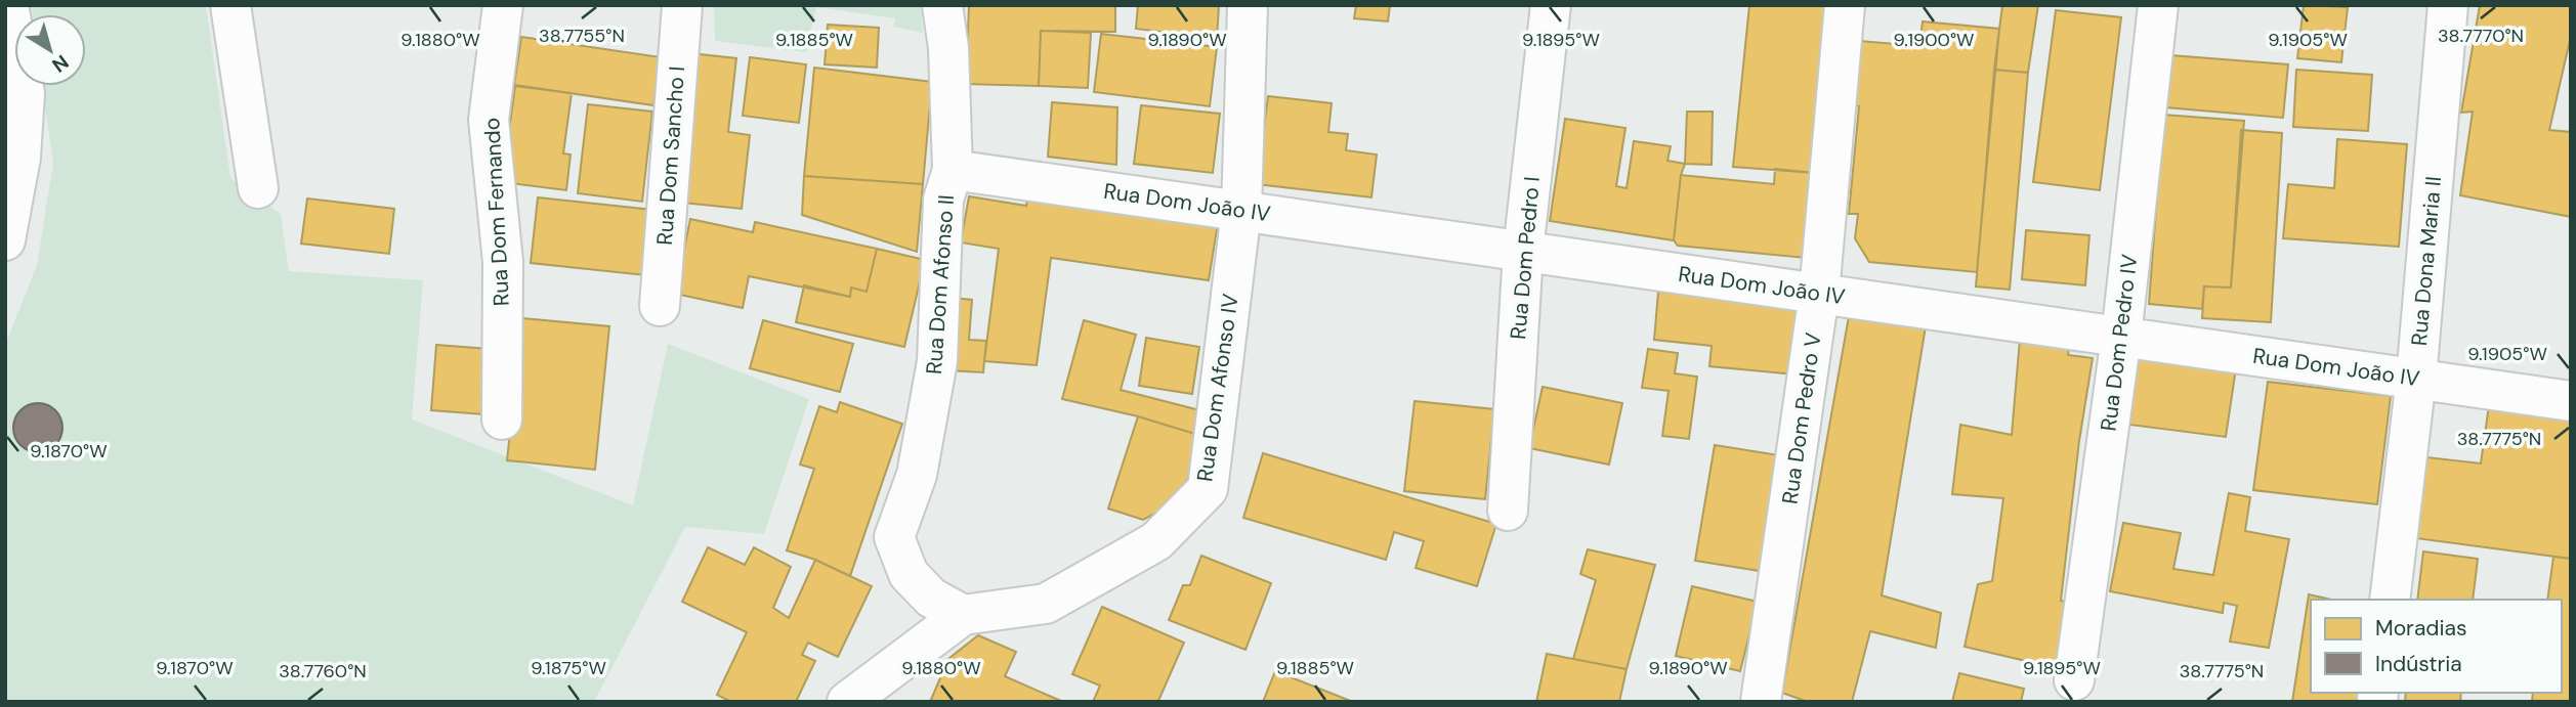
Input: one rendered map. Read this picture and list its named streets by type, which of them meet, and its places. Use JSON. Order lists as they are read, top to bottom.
{
  "streets": {
    "street": [
      "Rua Dom Sancho I",
      "Rua Dom João IV",
      "Rua Dom Fernando",
      "Rua Dom Pedro I",
      "Rua Dona Maria II",
      "Rua Dom Afonso II",
      "Rua Dom Pedro IV",
      "Rua Dom Afonso IV",
      "Rua Dom Pedro V"
    ]
  },
  "crossings": [
    ["Rua Dom João IV", "Rua Dom Pedro I"],
    ["Rua Dom João IV", "Rua Dona Maria II"],
    ["Rua Dom João IV", "Rua Dom Afonso II"],
    ["Rua Dom João IV", "Rua Dom Pedro IV"],
    ["Rua Dom João IV", "Rua Dom Afonso IV"],
    ["Rua Dom João IV", "Rua Dom Pedro V"],
    ["Rua Dom Afonso II", "Rua Dom Afonso IV"]
  ],
  "legend": ["Moradias", "Indústria"],
  "north": "bottom right",
  "coordinates": [
    "38.7755°N",
    "38.7770°N",
    "9.1895°W",
    "9.1900°W",
    "9.1905°W",
    "9.1880°W",
    "9.1885°W",
    "9.1890°W",
    "38.7775°N",
    "9.1870°W",
    "9.1875°W",
    "38.7760°N"
  ]
}
